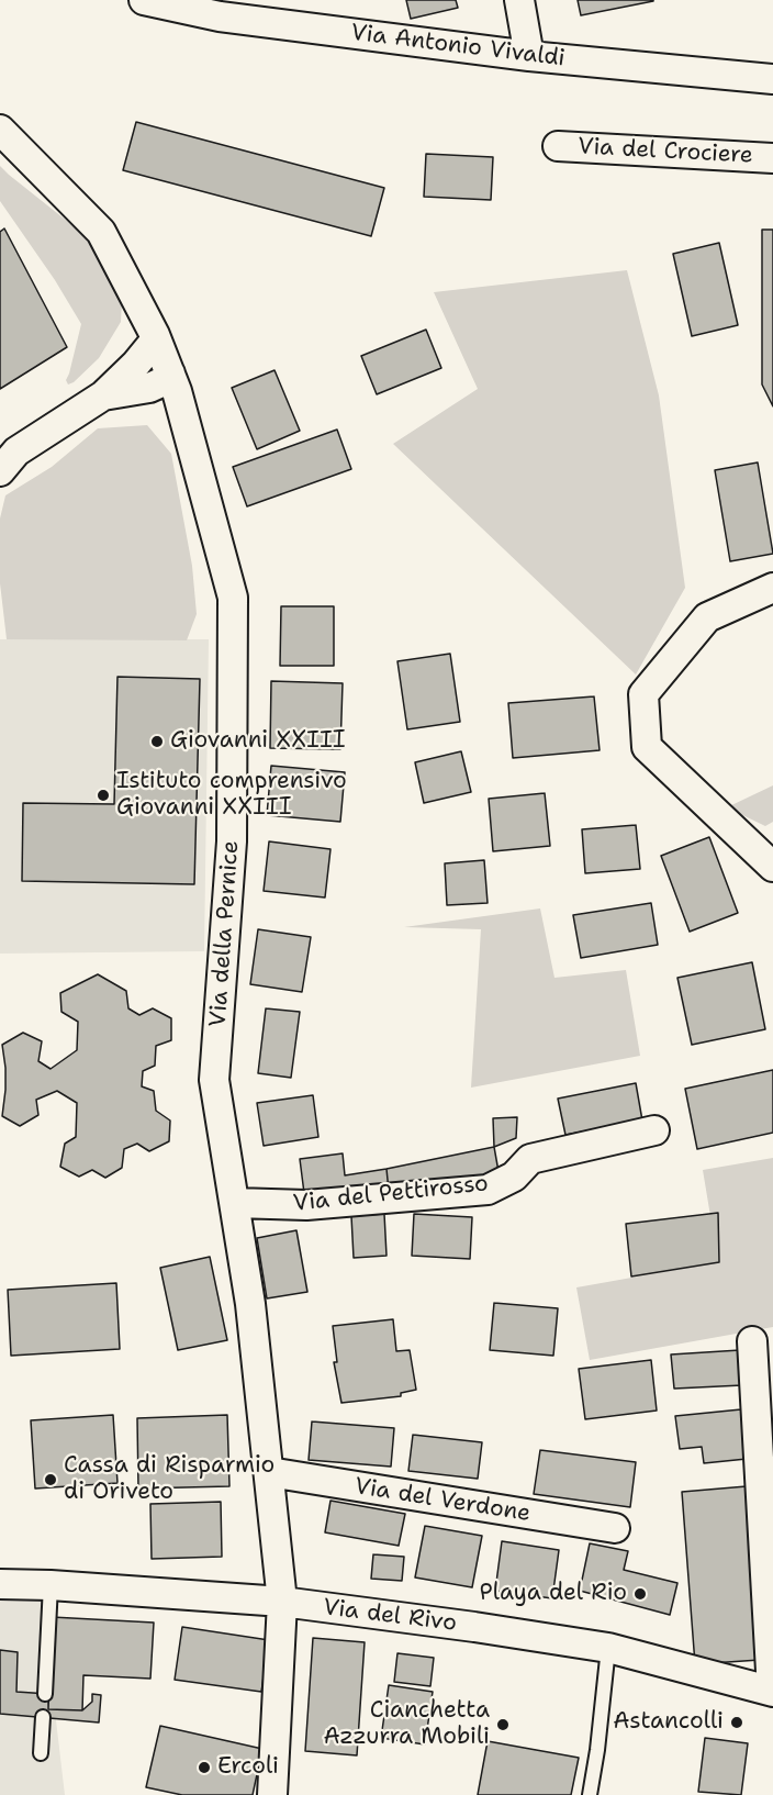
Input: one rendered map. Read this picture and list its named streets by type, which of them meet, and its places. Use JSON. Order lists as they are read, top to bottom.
{
  "streets": {
    "street": [
      "Via Antonio Vivaldi",
      "Via del Crociere",
      "Via della Pernice",
      "Via del Pettirosso",
      "Via del Verdone",
      "Via del Rivo"
    ]
  },
  "crossings": [
    ["Via della Pernice", "Via del Pettirosso"],
    ["Via della Pernice", "Via del Verdone"],
    ["Via della Pernice", "Via del Rivo"]
  ],
  "places": [
    "Giovanni XXIII",
    "Istituto comprensivo Giovanni XXIII",
    "Cassa di Risparmio di Oriveto",
    "Playa del Rio",
    "Astancolli",
    "Cianchetta Azzurra Mobili",
    "Ercoli"
  ]
}
